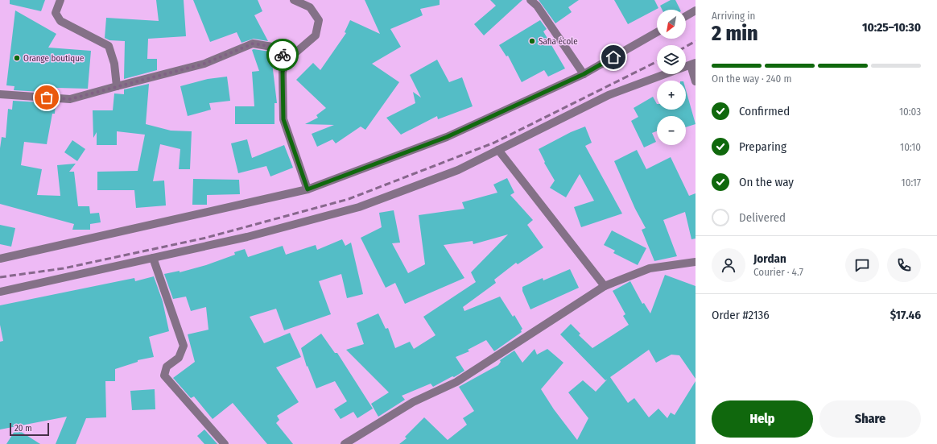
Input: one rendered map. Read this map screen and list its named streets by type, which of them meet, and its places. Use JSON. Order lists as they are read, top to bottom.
{
  "places": ["Safia école", "Orange boutique"],
  "scale_bar": "20 m",
  "north": "bottom left",
  "page": {
    "heading": ["2 min", "Arriving in", "10:25–10:30"],
    "panel": [
      "Jordan",
      "Courier · 4.7",
      "Order #2136",
      "$17.46"
    ],
    "map_buttons": ["+", "−"],
    "bar": "On the way · 240 m",
    "list": [
      ["Confirmed", "10:03"],
      ["Preparing", "10:10"],
      ["On the way", "10:17"],
      "Delivered"
    ],
    "buttons": ["Help", "Share"],
    "scale": "20 m"
  }
}
